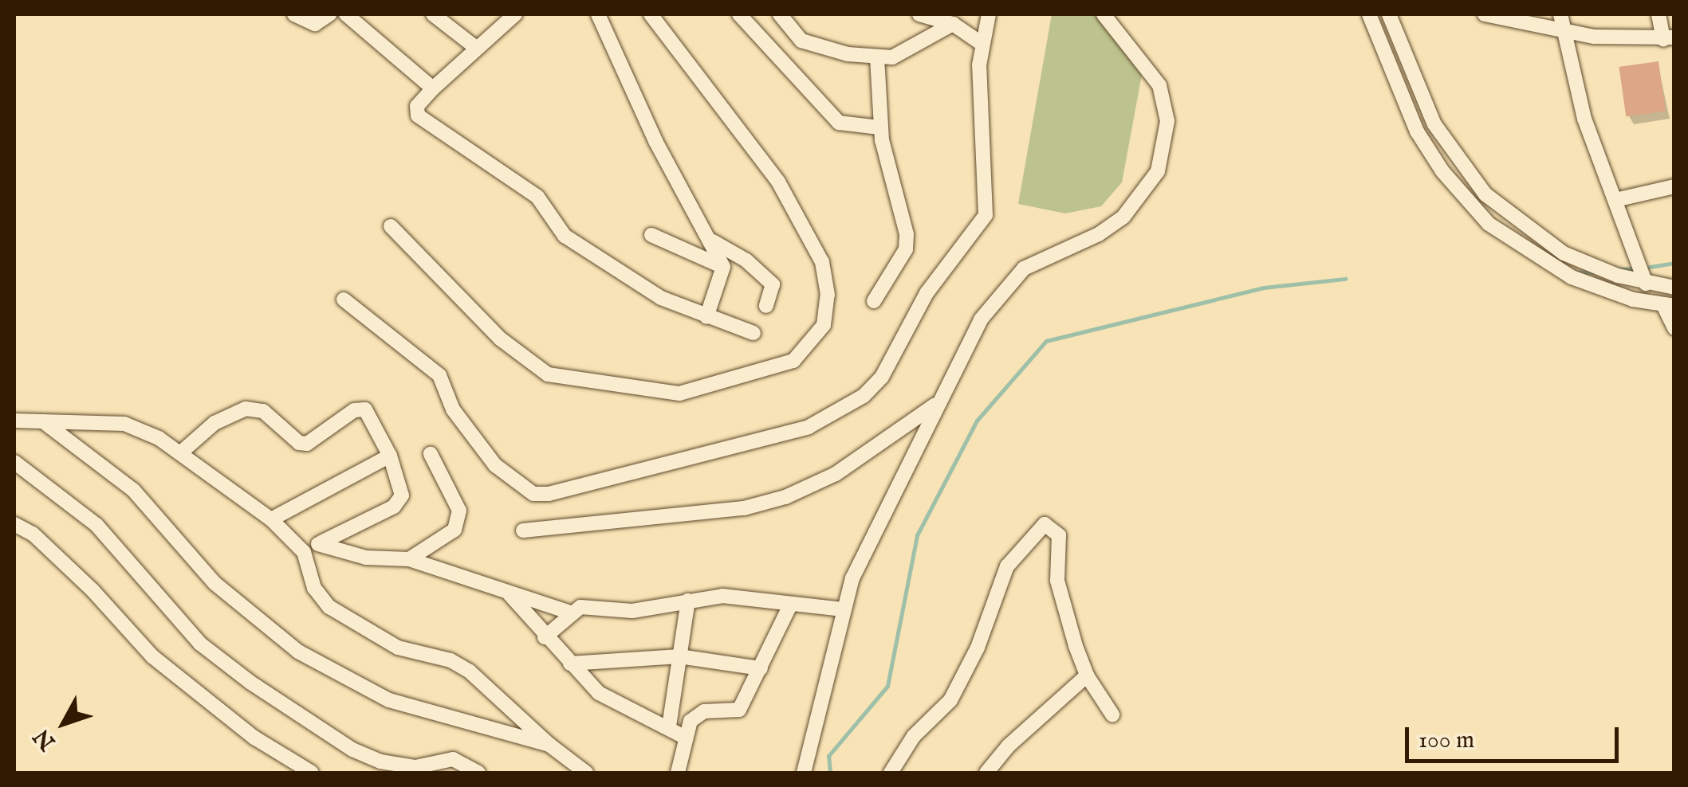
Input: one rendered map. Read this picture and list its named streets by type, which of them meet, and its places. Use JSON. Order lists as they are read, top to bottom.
{
  "scale_bar": "100 m",
  "north": "bottom left"
}
